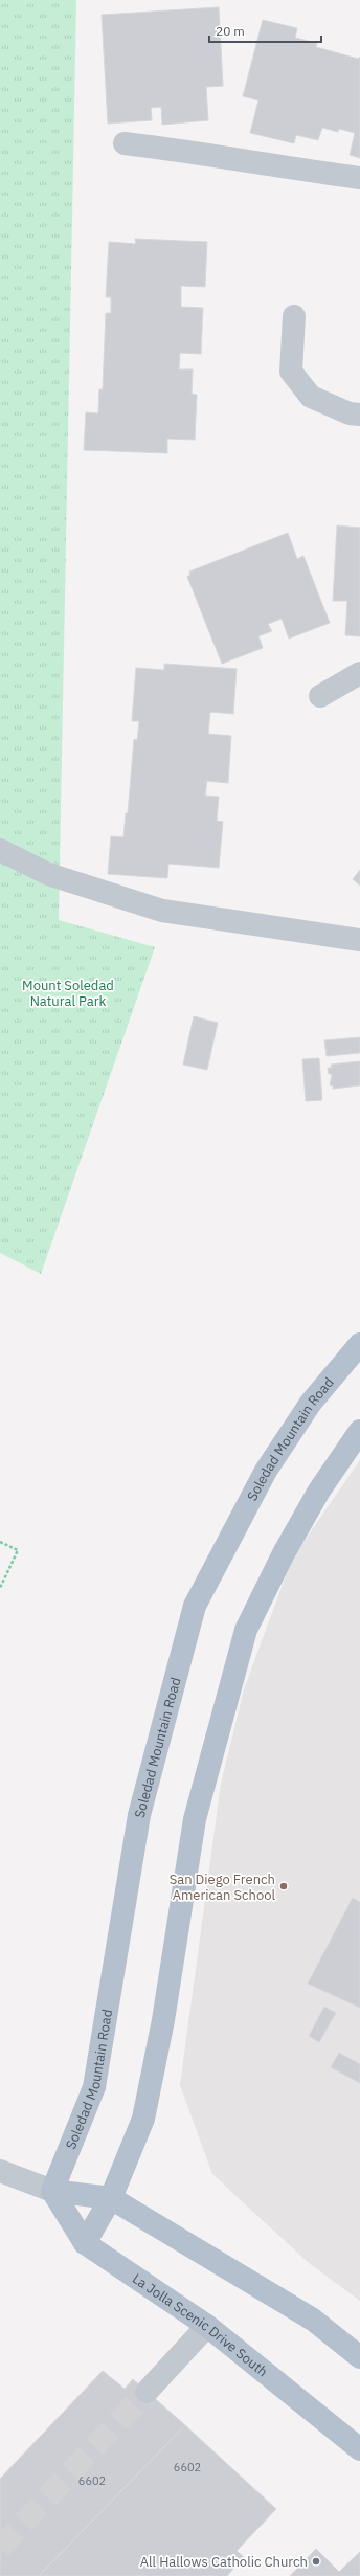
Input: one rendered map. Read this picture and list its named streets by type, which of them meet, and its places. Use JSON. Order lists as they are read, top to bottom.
{
  "streets": {
    "main road": ["Soledad Mountain Road", "La Jolla Scenic Drive South"]
  },
  "crossings": [
    ["Soledad Mountain Road", "La Jolla Scenic Drive South"]
  ],
  "parks": ["Mount Soledad Natural Park"],
  "places": ["San Diego French American School", "All Hallows Catholic Church"],
  "house_numbers": ["6602", "6602"],
  "scale_bar": "20 m"
}
